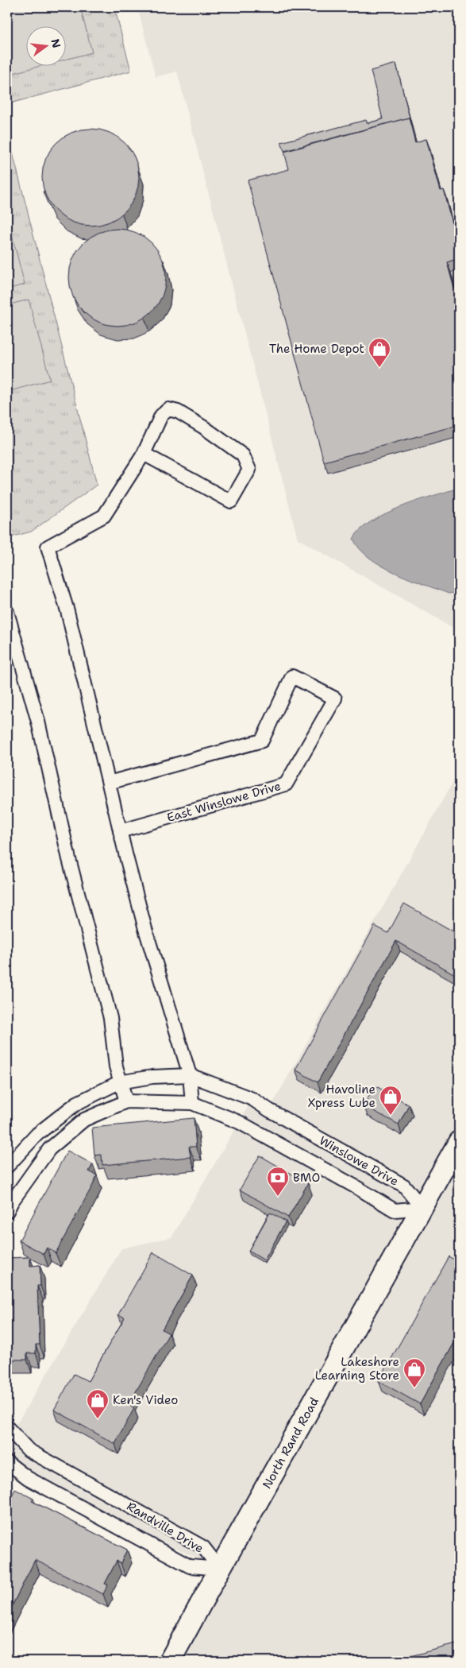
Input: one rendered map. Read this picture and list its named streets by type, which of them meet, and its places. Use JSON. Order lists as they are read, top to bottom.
{
  "streets": {
    "main road": ["North Rand Road"],
    "street": ["East Winslowe Drive", "Winslowe Drive", "Randville Drive"]
  },
  "crossings": [
    ["Winslowe Drive", "North Rand Road"],
    ["North Rand Road", "Randville Drive"]
  ],
  "places": {
    "shop": [
      "The Home Depot",
      "Havoline Xpress Lube",
      "Lakeshore Learning Store",
      "Ken's Video"
    ],
    "bank": ["BMO"]
  },
  "north": "right"
}
